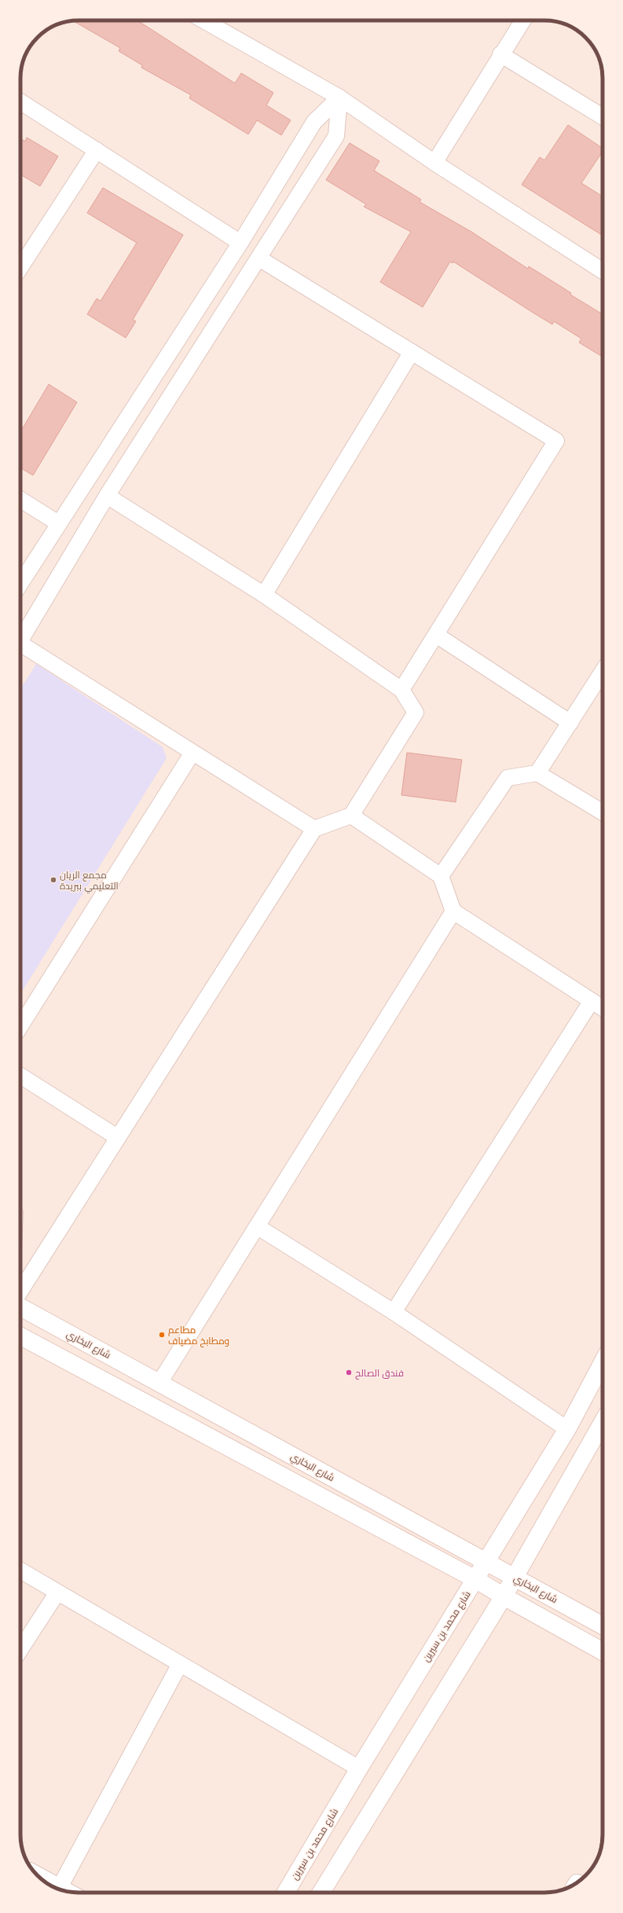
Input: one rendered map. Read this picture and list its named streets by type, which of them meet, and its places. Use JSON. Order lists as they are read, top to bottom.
{
  "streets": {
    "main road": ["شارع البخاري", "شارع محمد بن سيرين"]
  },
  "crossings": [
    ["شارع البخاري", "شارع محمد بن سيرين"]
  ],
  "places": ["مجمع الريان التعليمي ببريدة", "مطاعم ومطابخ مضياف", "فندق الصالح"]
}
